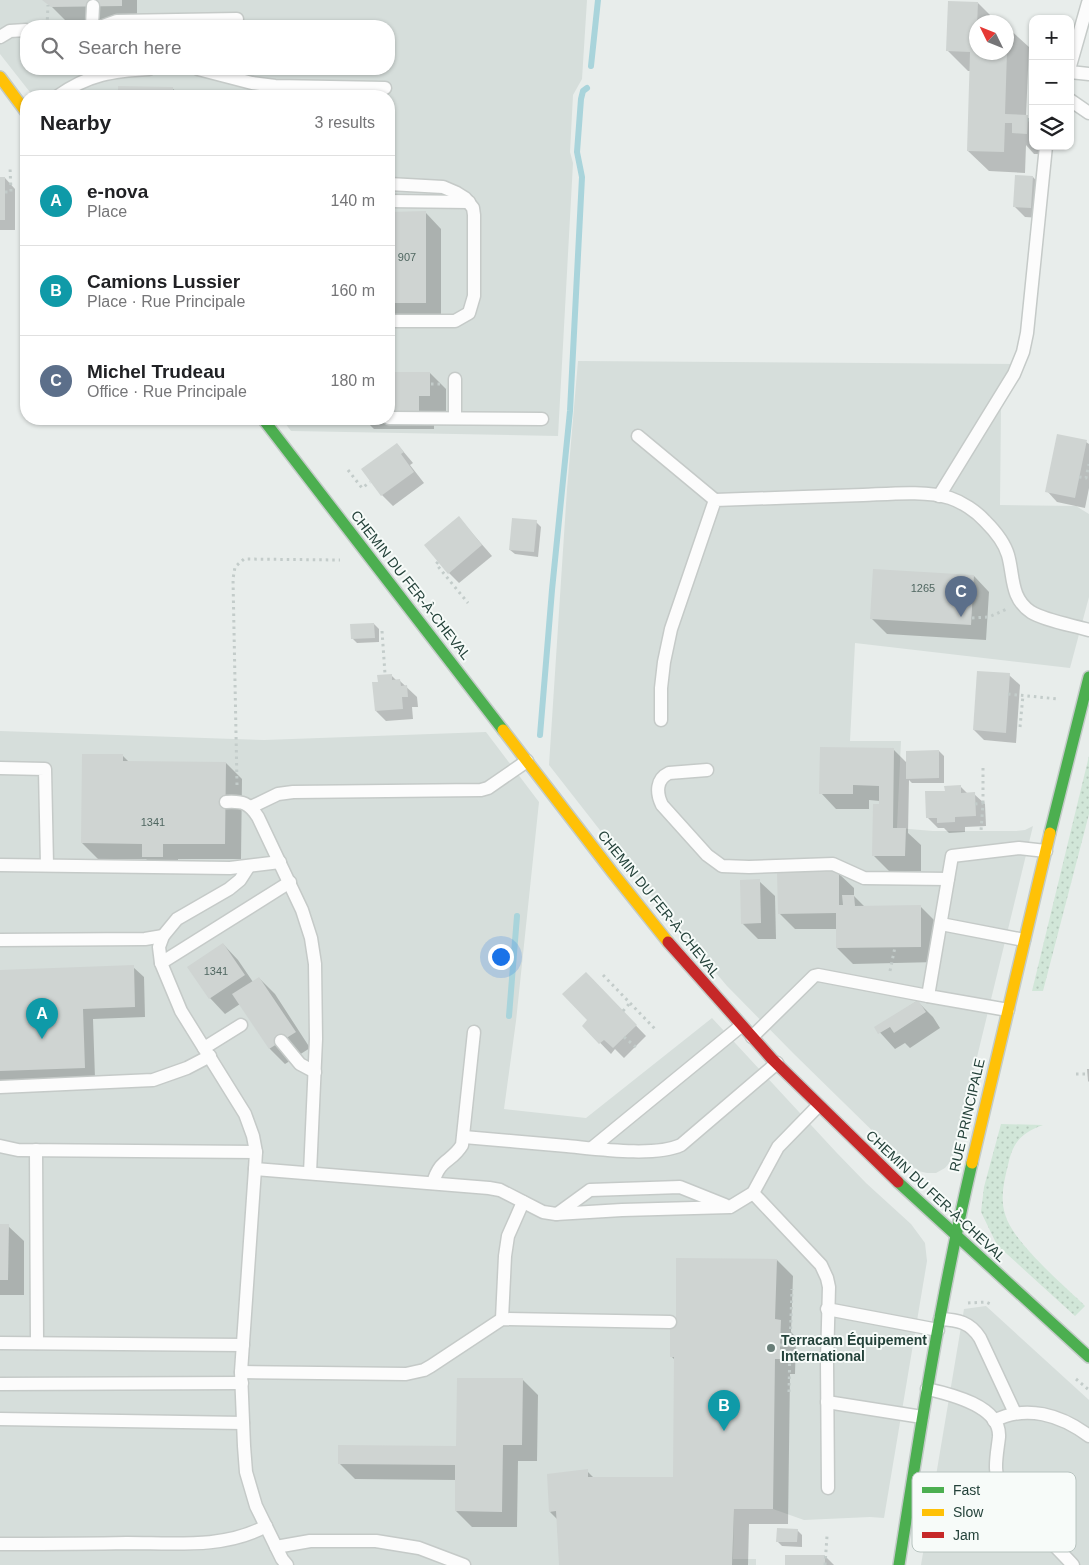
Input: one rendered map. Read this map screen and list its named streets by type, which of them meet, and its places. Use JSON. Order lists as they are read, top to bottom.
{
  "streets": {
    "street": ["CHEMIN DU FER-À-CHEVAL", "RUE PRINCIPALE"]
  },
  "crossings": [
    ["CHEMIN DU FER-À-CHEVAL", "RUE PRINCIPALE"]
  ],
  "places": ["Terracam Équipement International"],
  "house_numbers": [
    "907",
    "1265",
    "1341",
    "1341"
  ],
  "legend": ["Fast", "Slow", "Jam"],
  "north": "top left",
  "page": {
    "map_buttons": ["+", "−"],
    "search": "Search here",
    "heading": ["Nearby", "3 results"],
    "list": [
      {
        "mark": "A",
        "name": "e-nova",
        "note": "Place",
        "value": "140 m"
      },
      {
        "mark": "B",
        "name": "Camions Lussier",
        "note": "Place · Rue Principale",
        "value": "160 m"
      },
      {
        "mark": "C",
        "name": "Michel Trudeau",
        "note": "Office · Rue Principale",
        "value": "180 m"
      }
    ],
    "pins": ["C", "A", "B"]
  }
}
